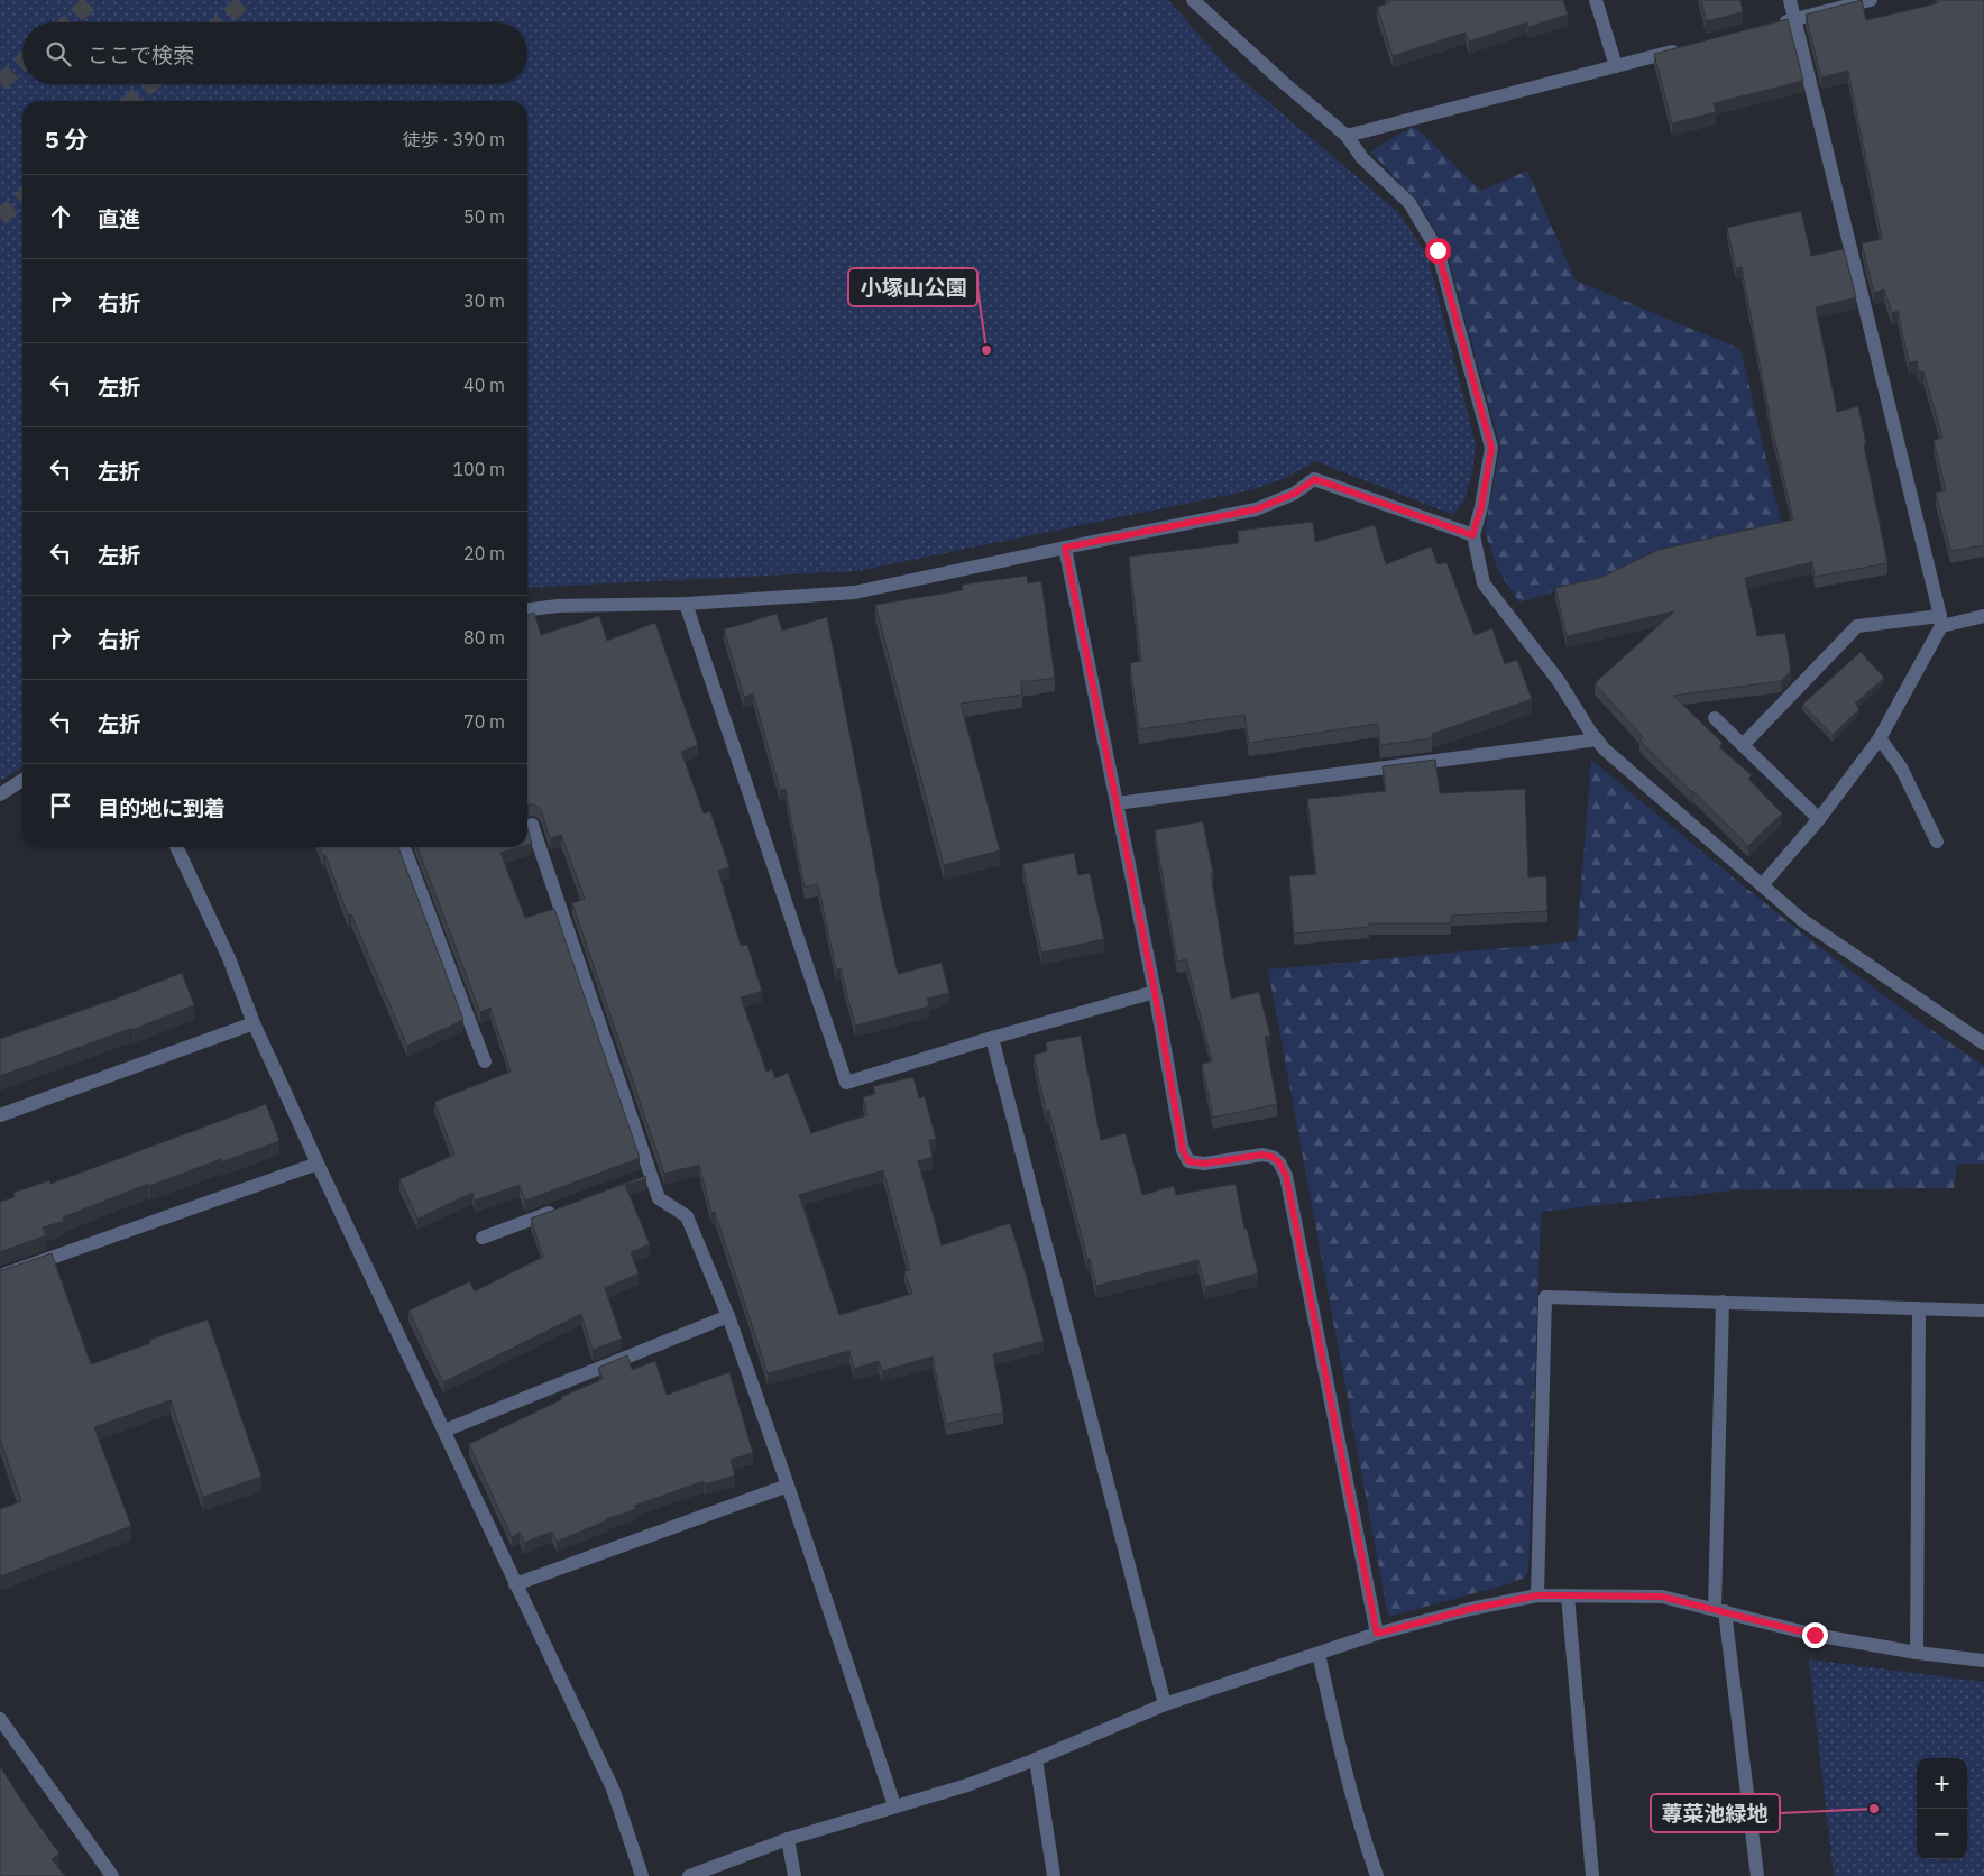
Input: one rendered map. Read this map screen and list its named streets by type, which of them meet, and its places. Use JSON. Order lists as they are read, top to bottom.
{
  "places": ["小塚山公園", "蓴菜池緑地"],
  "page": {
    "search": "ここで検索",
    "heading": ["5 分", "徒歩 · 390 m"],
    "list": [
      ["直進", "50 m"],
      ["右折", "30 m"],
      ["左折", "40 m"],
      ["左折", "100 m"],
      ["左折", "20 m"],
      ["右折", "80 m"],
      ["左折", "70 m"],
      "目的地に到着"
    ],
    "map_buttons": ["+", "−"]
  }
}
